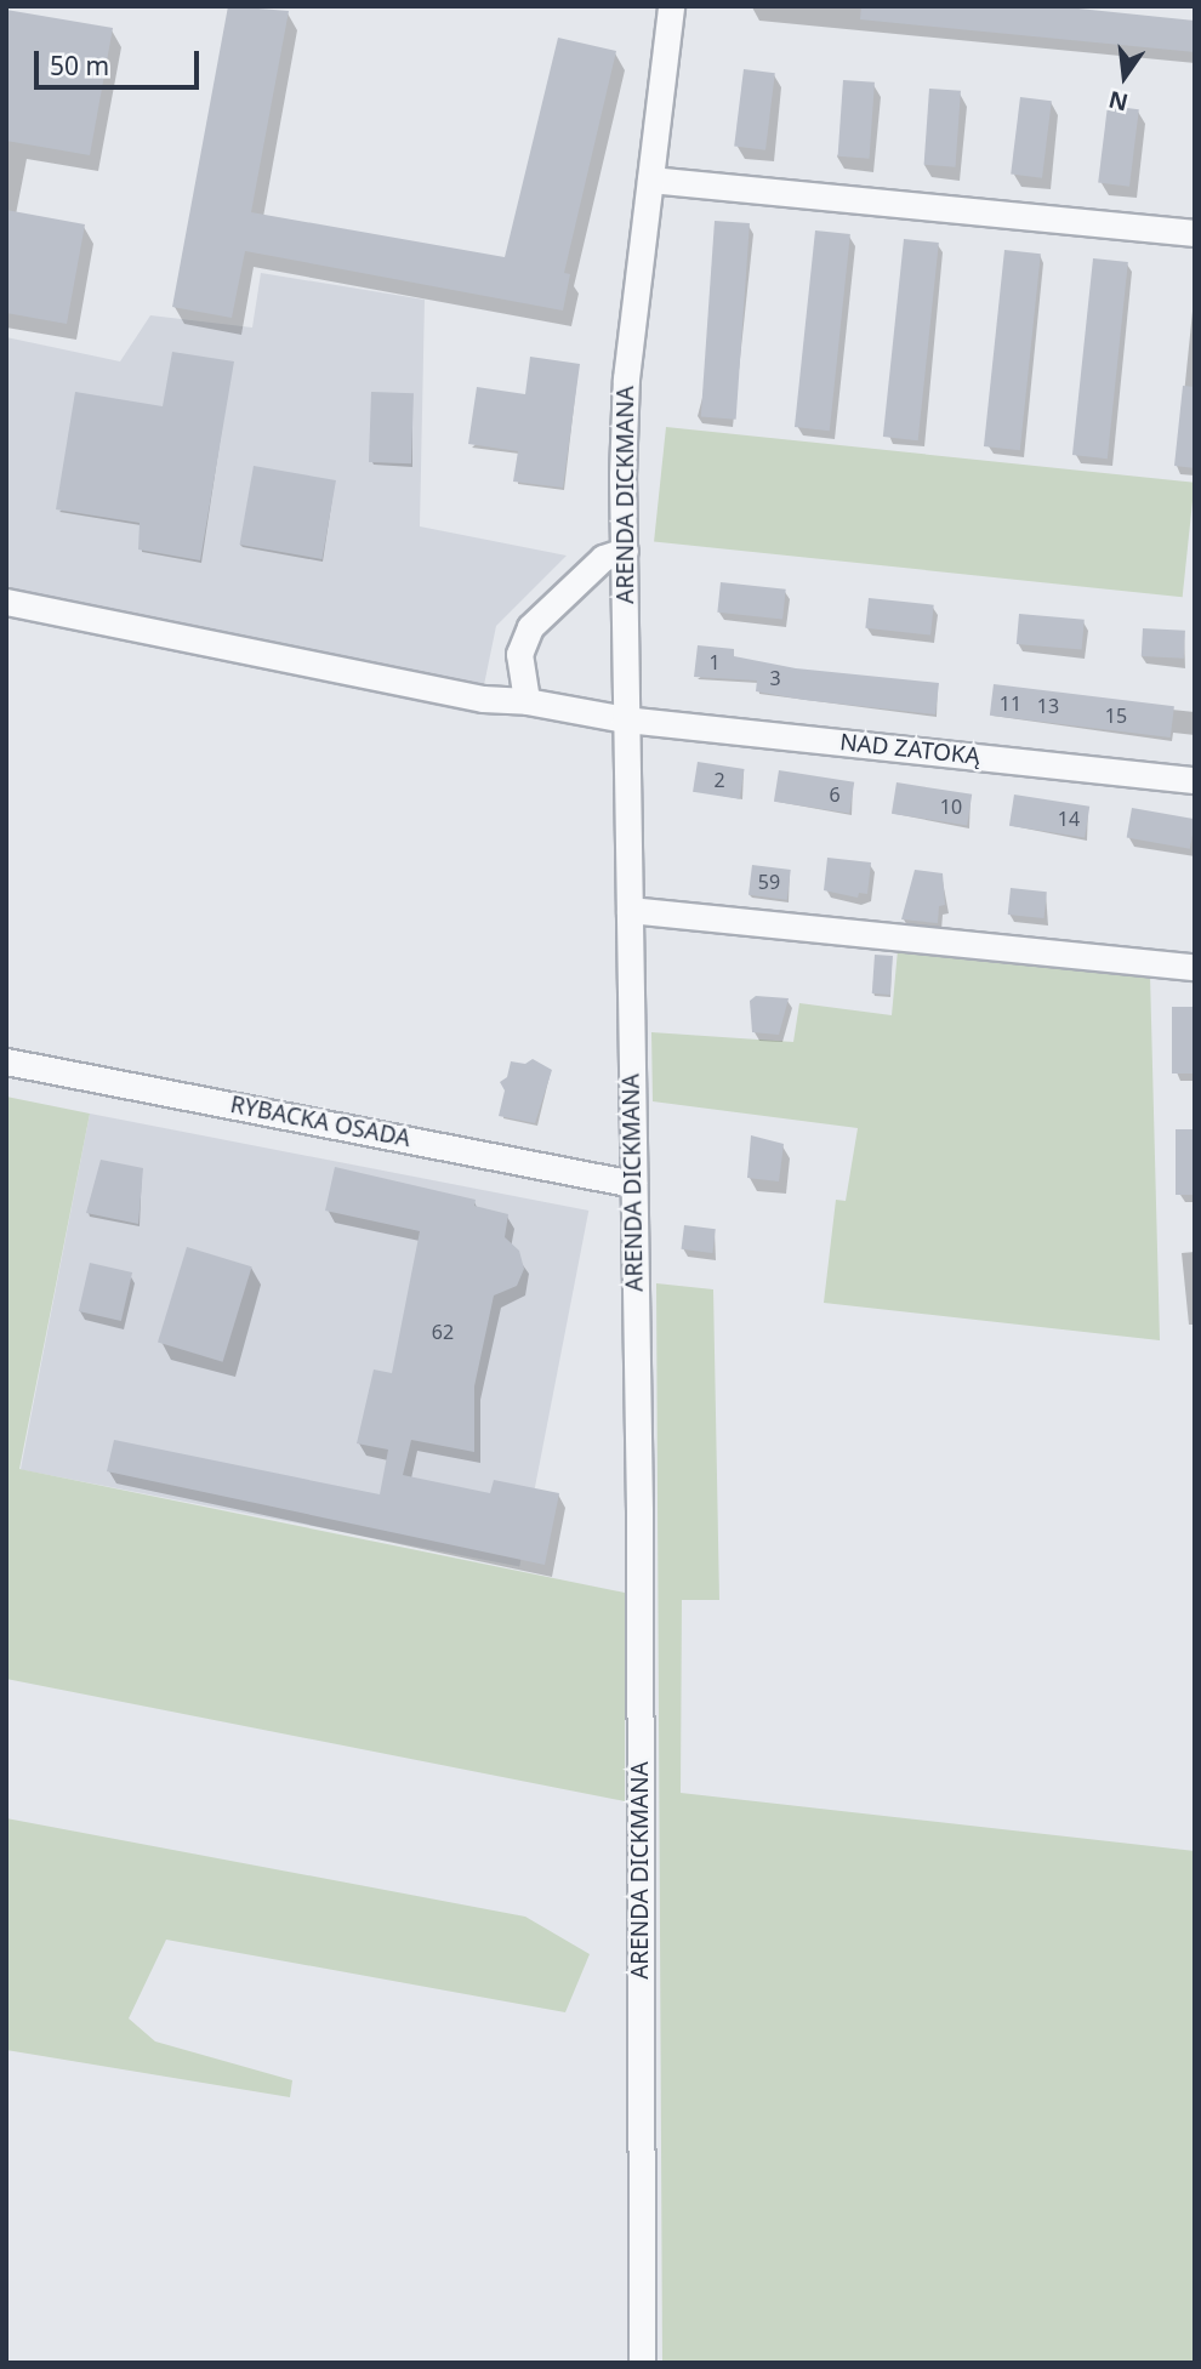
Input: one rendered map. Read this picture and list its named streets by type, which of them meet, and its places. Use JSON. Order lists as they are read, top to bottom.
{
  "streets": {
    "street": ["ARENDA DICKMANA", "NAD ZATOKĄ", "RYBACKA OSADA"]
  },
  "crossings": [
    ["ARENDA DICKMANA", "NAD ZATOKĄ"],
    ["ARENDA DICKMANA", "RYBACKA OSADA"]
  ],
  "house_numbers": [
    "1",
    "3",
    "11",
    "13",
    "15",
    "2",
    "6",
    "10",
    "14",
    "59",
    "62"
  ],
  "scale_bar": "50 m",
  "north": "bottom"
}
